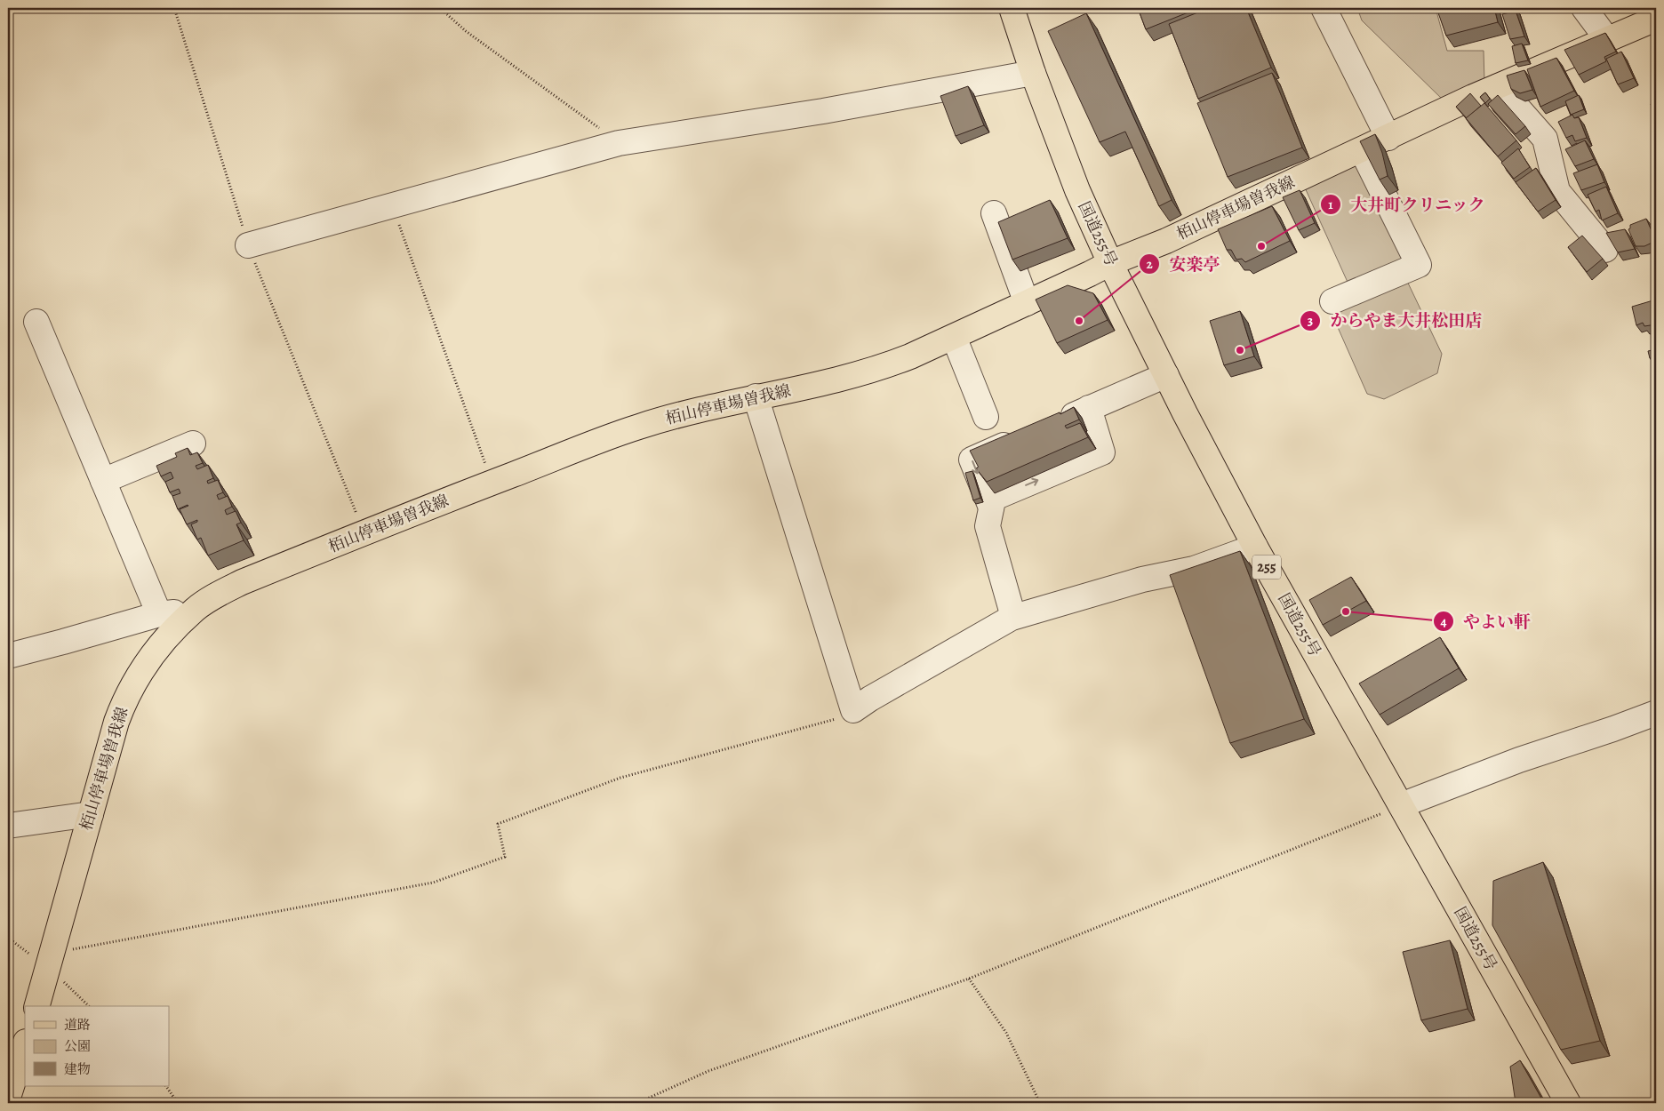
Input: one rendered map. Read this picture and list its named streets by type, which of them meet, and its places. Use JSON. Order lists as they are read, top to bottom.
{
  "streets": {
    "main road": ["栢山停車場曽我線", "国道255号", "255"]
  },
  "crossings": [
    ["栢山停車場曽我線", "国道255号"]
  ],
  "places": [
    "大井町クリニック",
    "安楽亭",
    "からやま大井松田店",
    "やよい軒"
  ],
  "legend": ["道路", "公園", "建物"]
}
